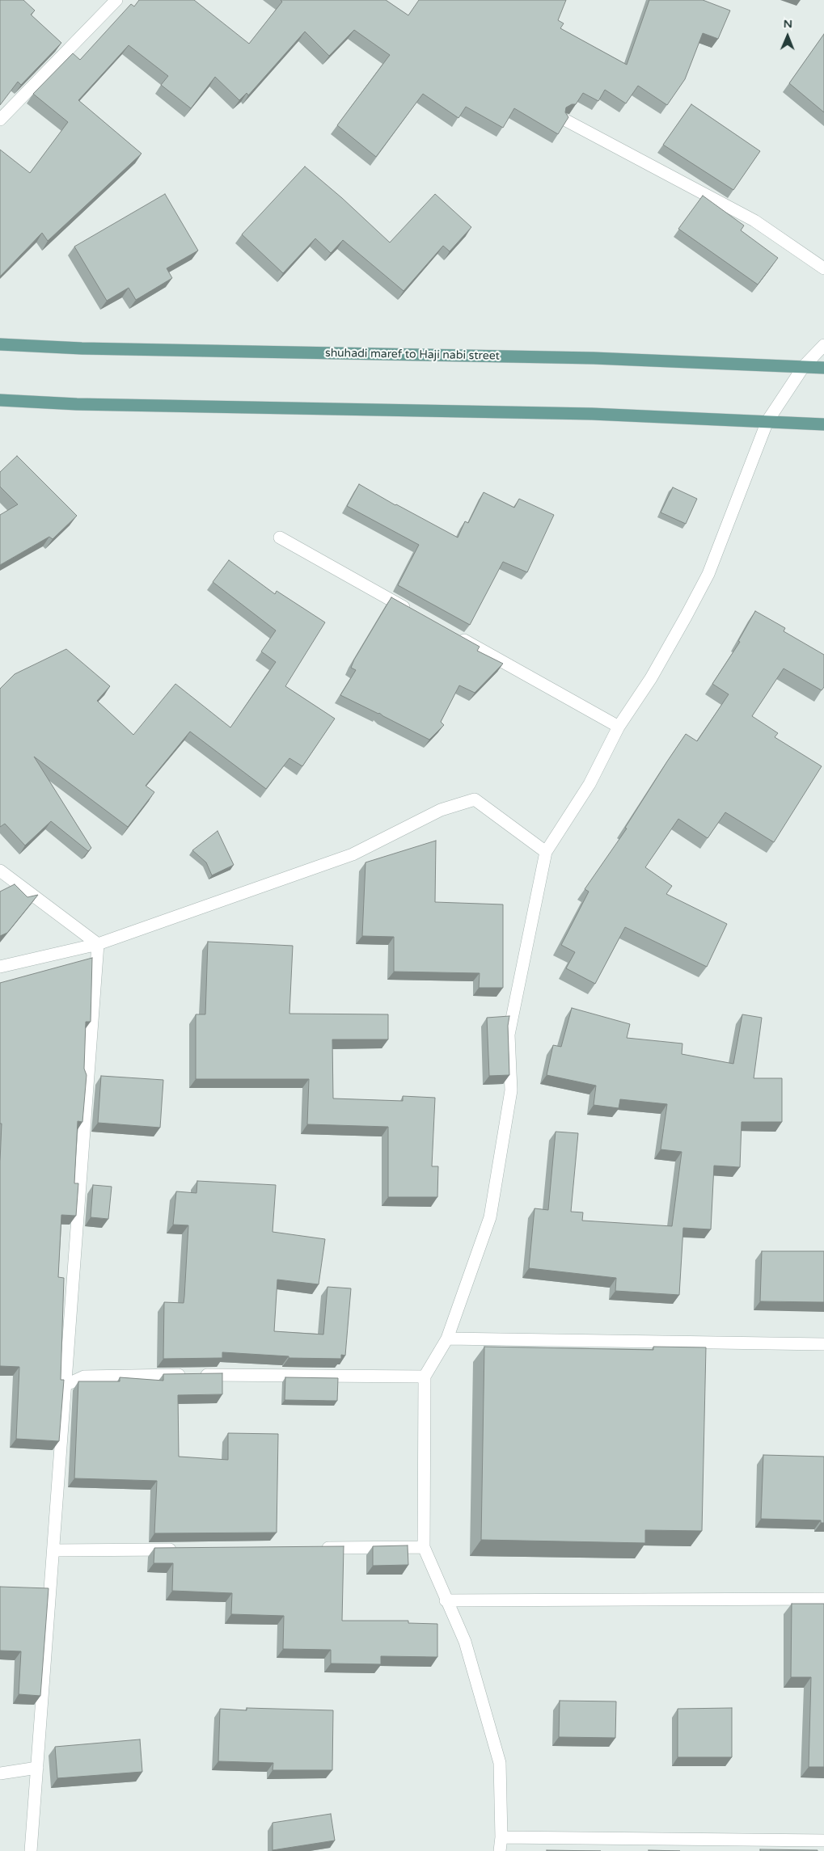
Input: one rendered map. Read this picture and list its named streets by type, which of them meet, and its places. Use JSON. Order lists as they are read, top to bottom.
{
  "streets": {
    "main road": ["shuhadi maref to Haji nabi street"]
  },
  "north": "top"
}
